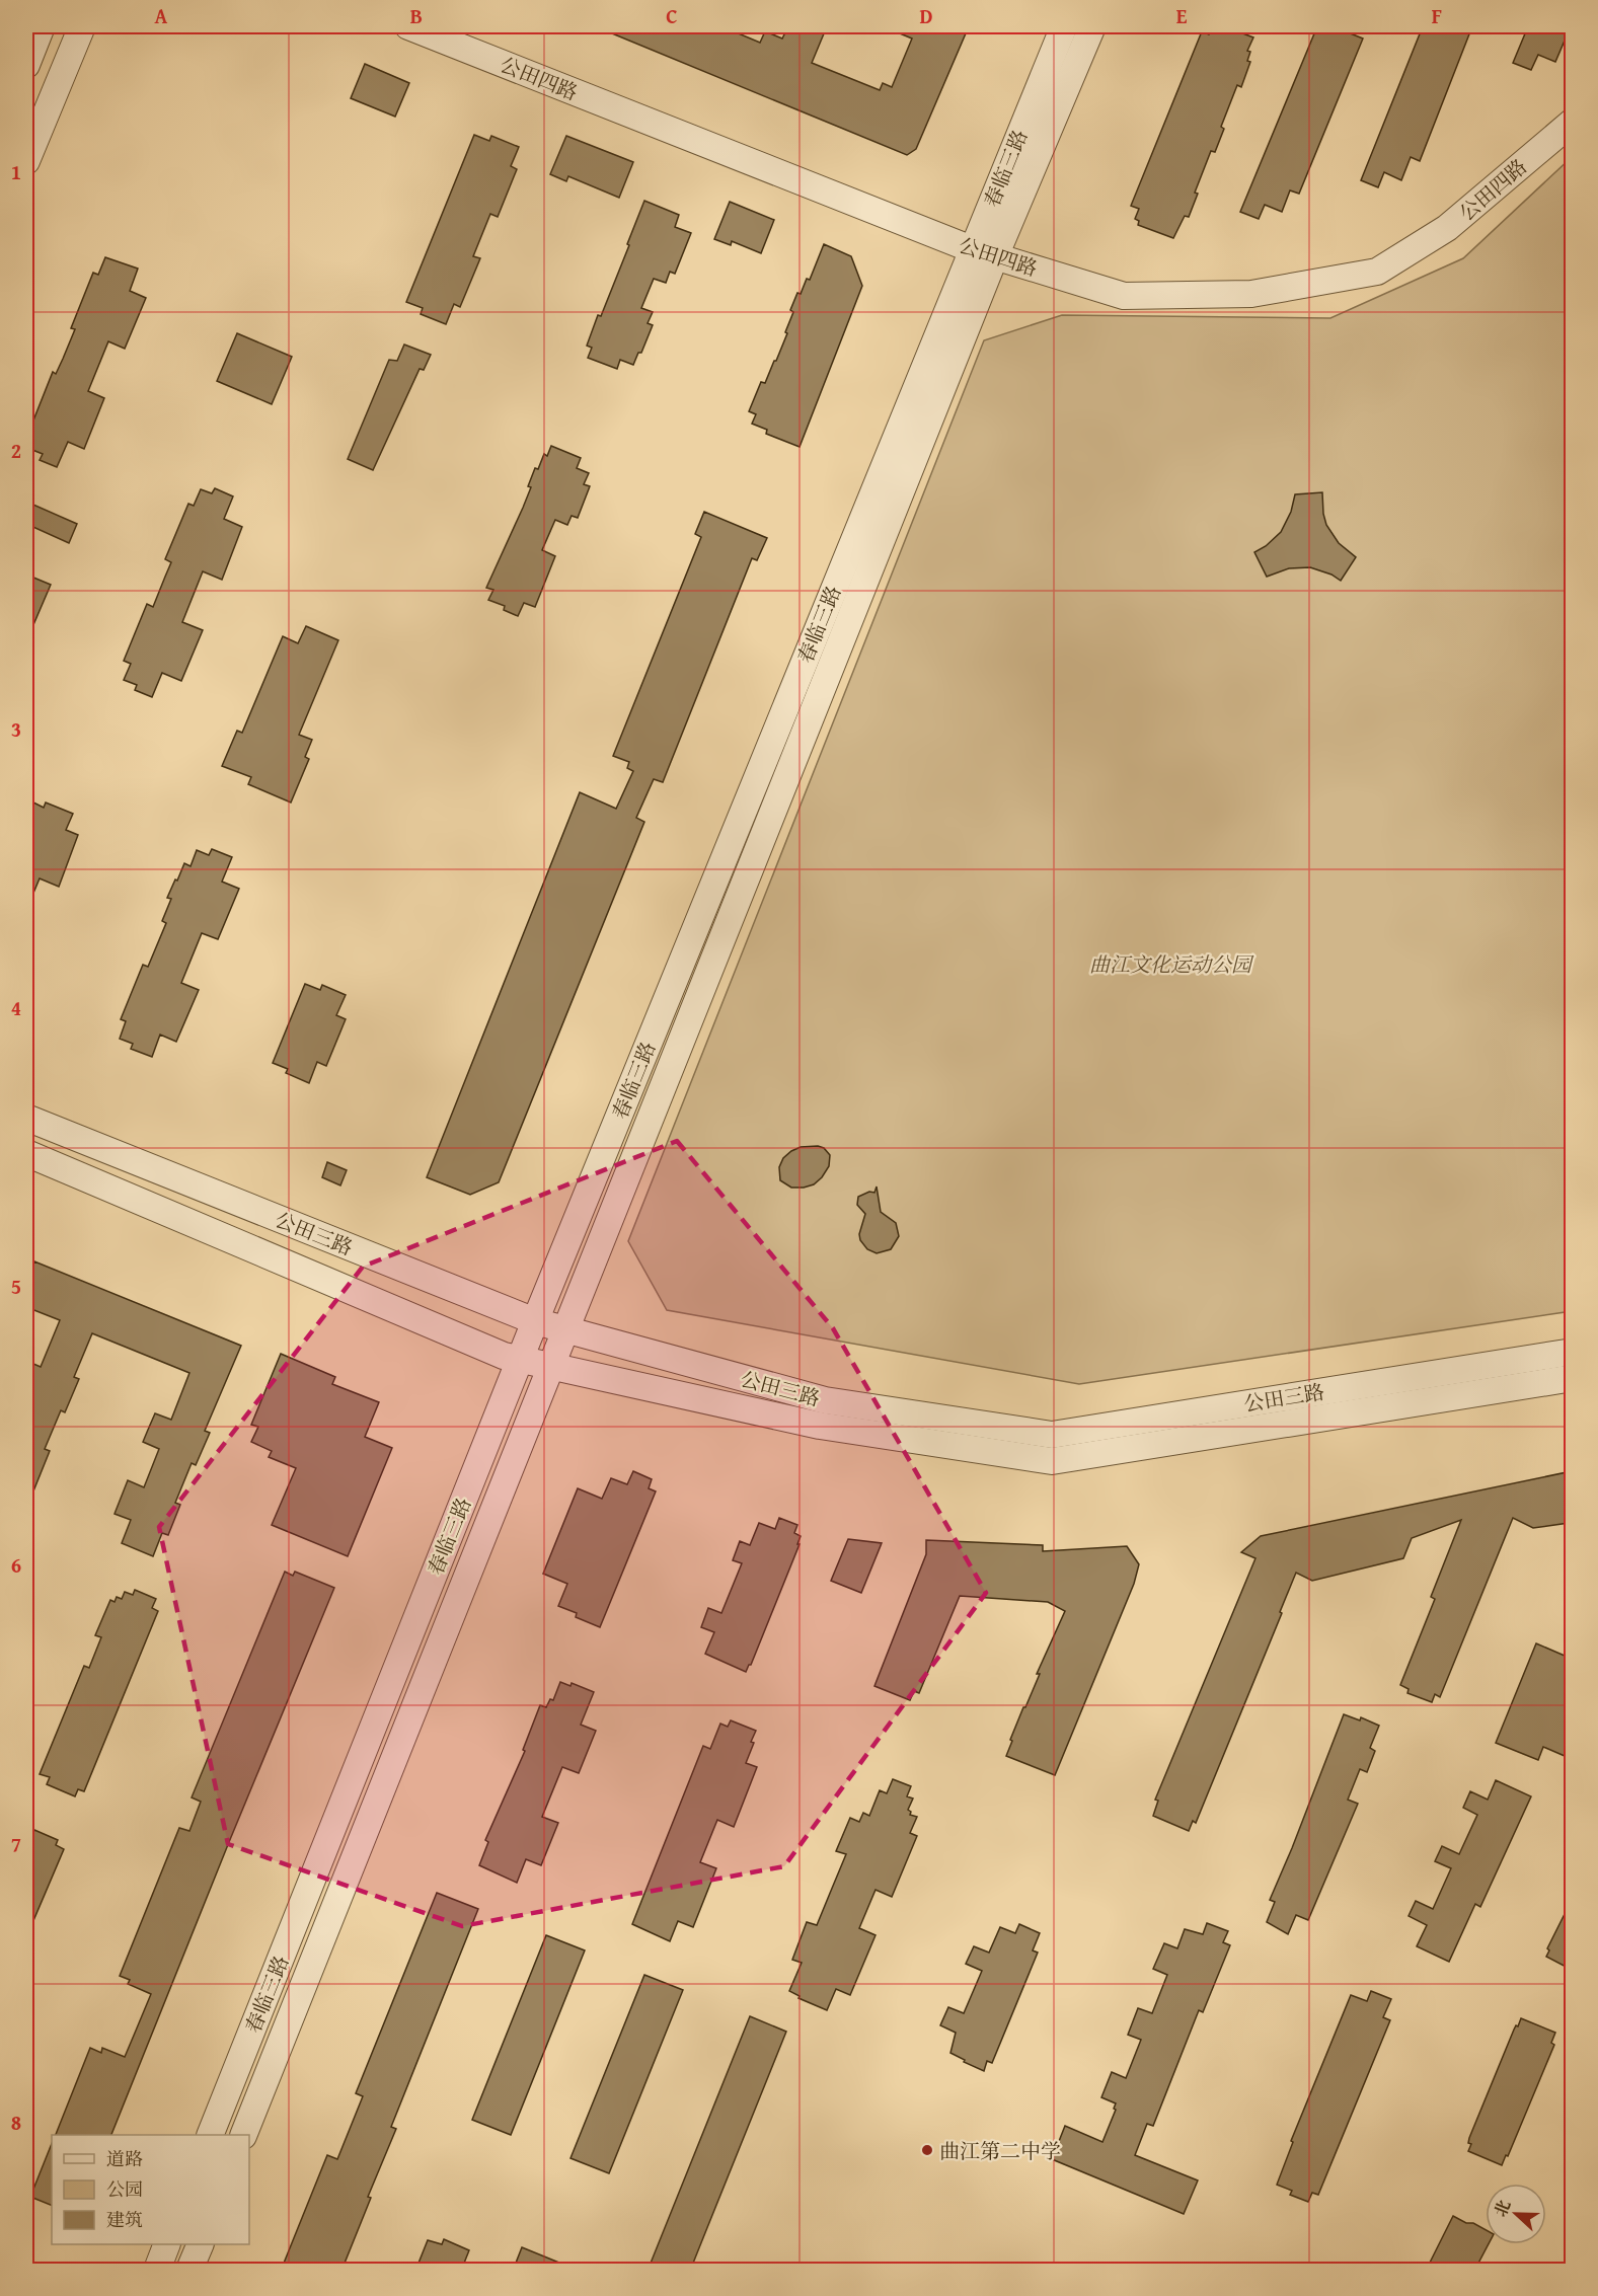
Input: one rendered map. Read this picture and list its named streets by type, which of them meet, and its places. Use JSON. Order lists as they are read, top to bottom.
{
  "streets": {
    "street": ["公田四路", "春临三路", "公田三路"]
  },
  "crossings": [
    ["公田四路", "春临三路"],
    ["春临三路", "公田三路"]
  ],
  "parks": ["曲江文化运动公园"],
  "places": ["曲江第二中学"],
  "legend": ["道路", "公园", "建筑"],
  "north": "left",
  "grid": {
    "columns": [
      "A",
      "B",
      "C",
      "D",
      "E",
      "F"
    ],
    "rows": [
      "1",
      "2",
      "3",
      "4",
      "5",
      "6",
      "7",
      "8"
    ]
  }
}
